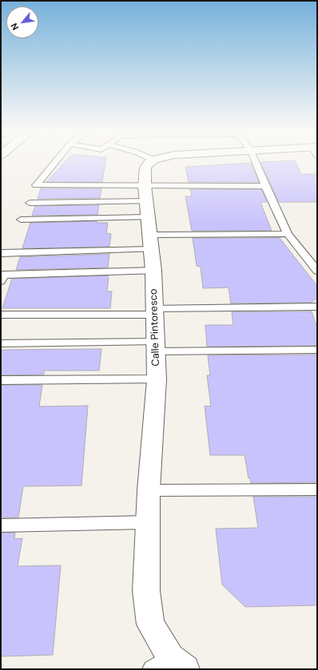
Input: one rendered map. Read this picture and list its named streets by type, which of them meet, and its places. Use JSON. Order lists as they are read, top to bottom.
{
  "streets": {
    "street": ["Calle Pintoresco"]
  },
  "north": "bottom left"
}
